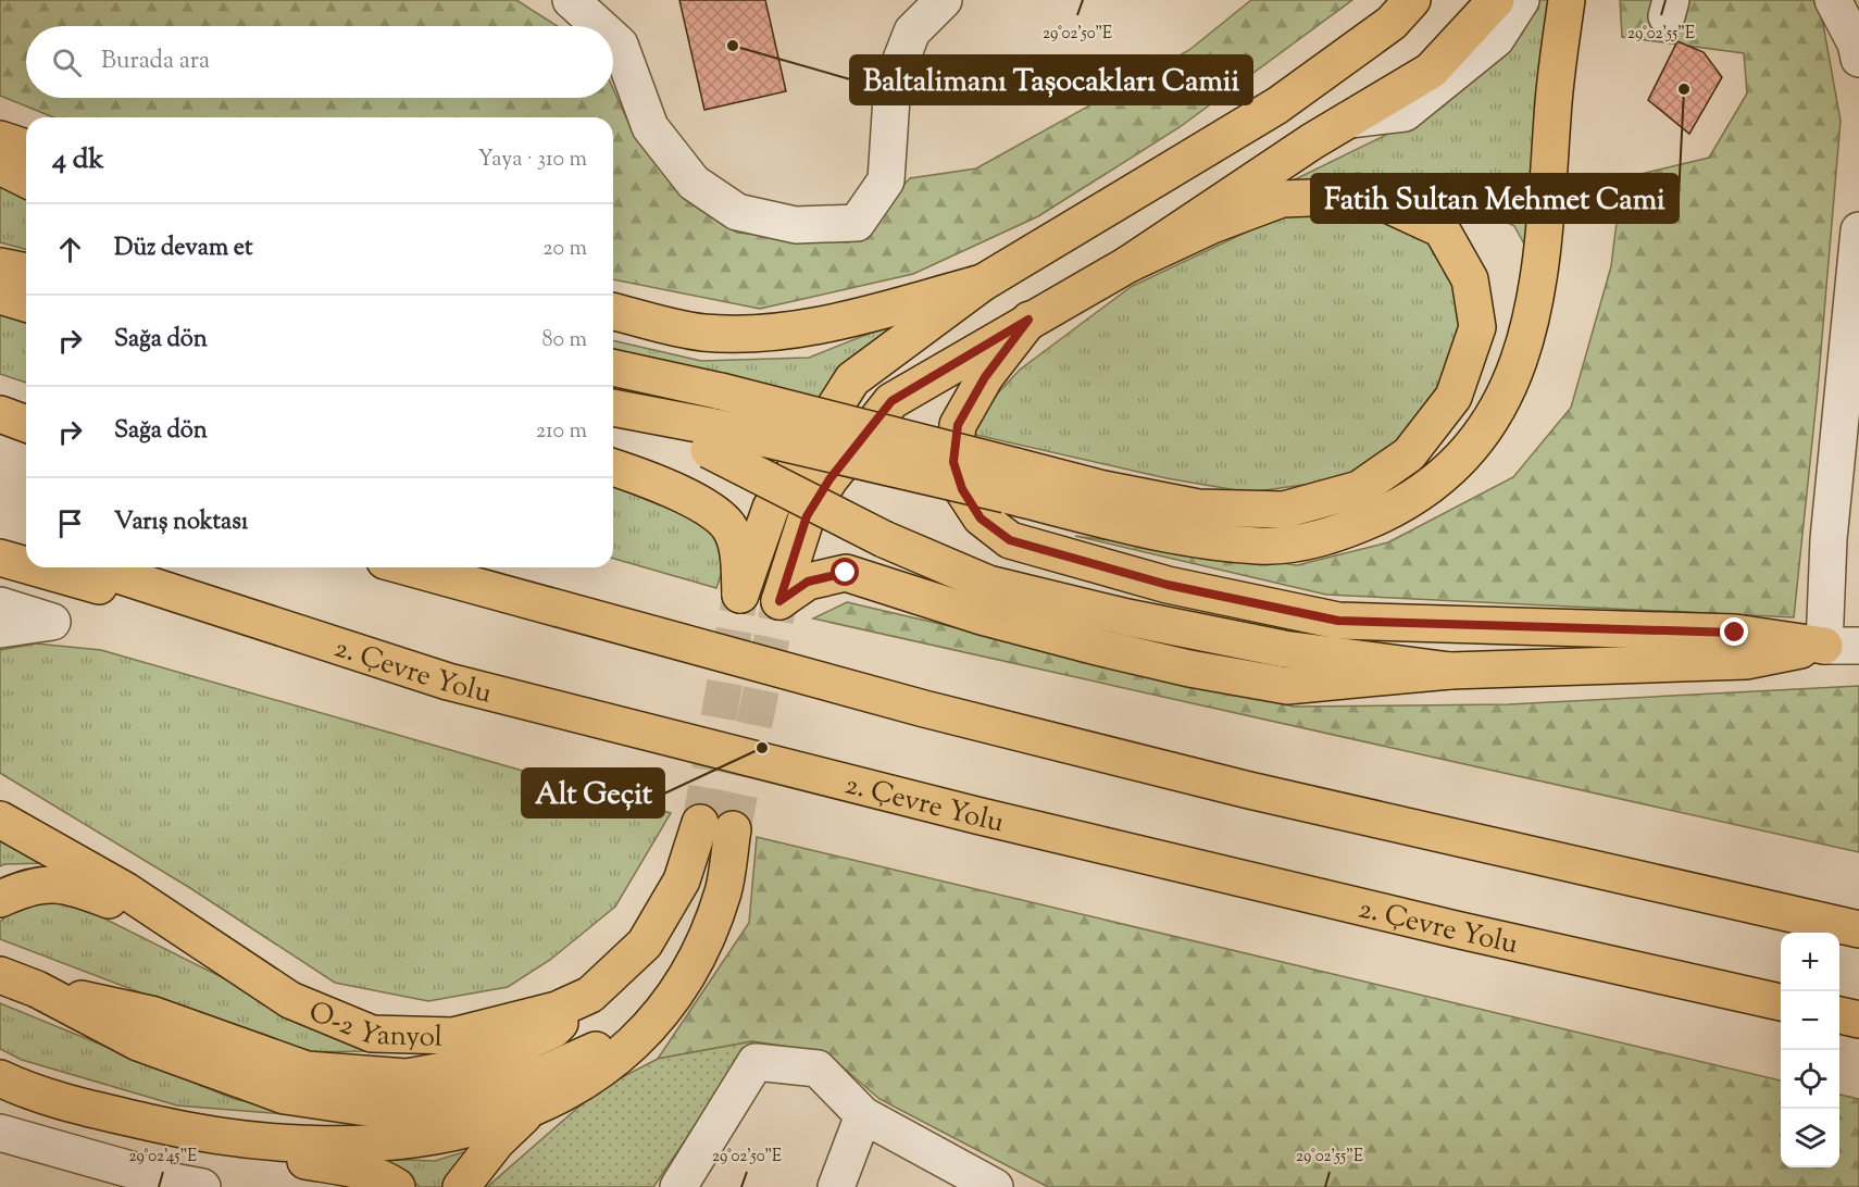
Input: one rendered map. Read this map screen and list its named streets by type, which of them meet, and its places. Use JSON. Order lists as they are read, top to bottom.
{
  "streets": {
    "main road": ["2. Çevre Yolu", "O-2 Yanyol"]
  },
  "places": ["Baltalimanı Taşocakları Camii", "Fatih Sultan Mehmet Cami", "Alt Geçit"],
  "page": {
    "search": "Burada ara",
    "heading": ["4 dk", "Yaya · 310 m"],
    "list": [
      ["Düz devam et", "20 m"],
      ["Sağa dön", "80 m"],
      ["Sağa dön", "210 m"],
      "Varış noktası"
    ],
    "map_buttons": ["+", "−"]
  },
  "coordinates": ["29°02'50\"E", "29°02'55\"E", "29°02'45\"E"]
}
